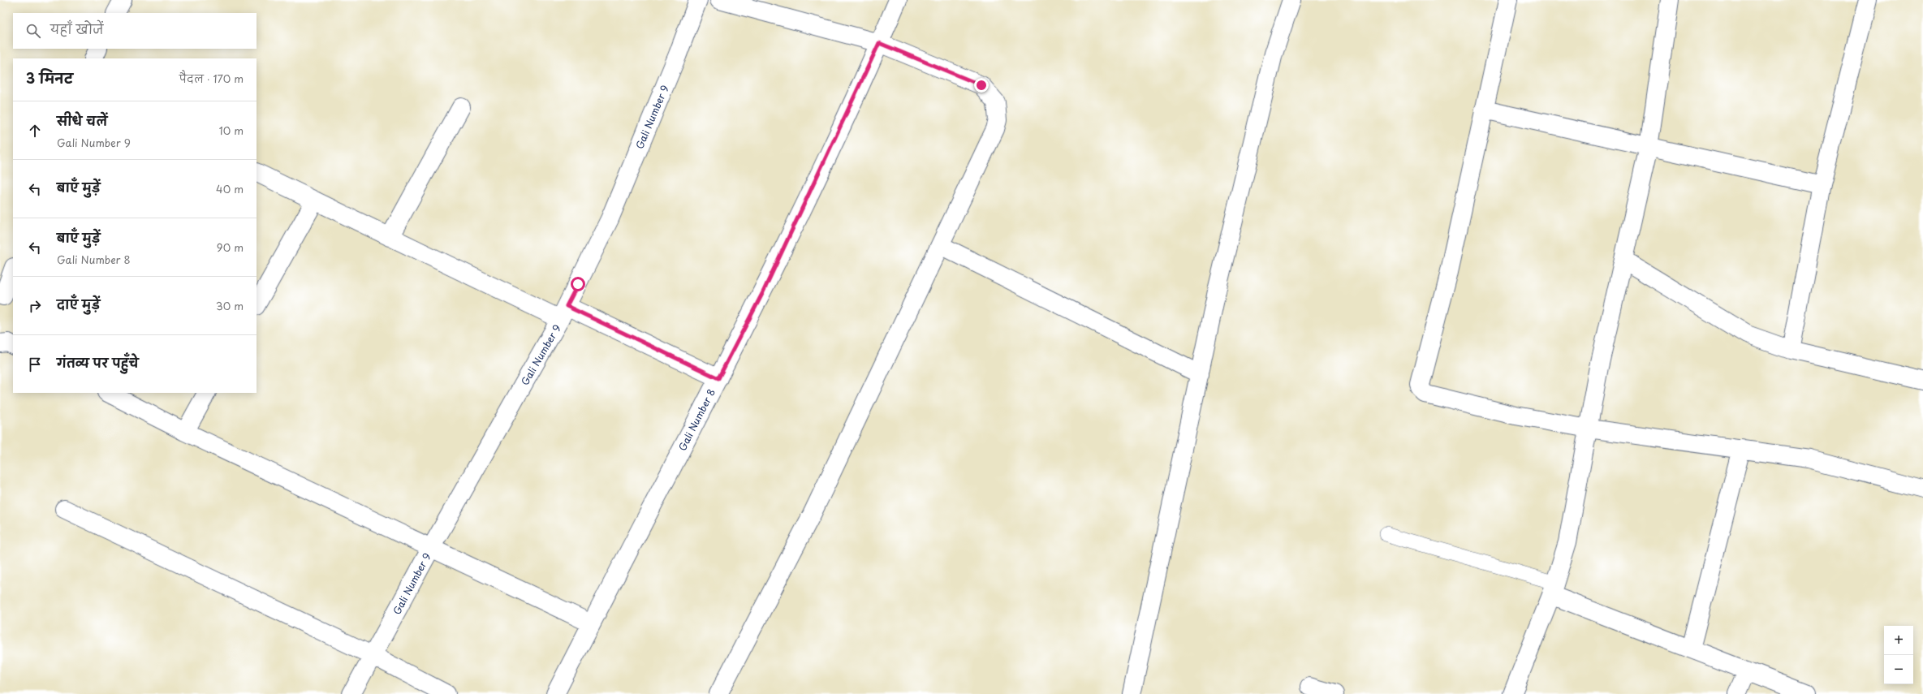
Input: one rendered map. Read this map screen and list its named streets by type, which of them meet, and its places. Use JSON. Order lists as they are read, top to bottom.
{
  "streets": {
    "street": ["Gali Number 9", "Gali Number 8"]
  },
  "page": {
    "search": "यहाँ खोजें",
    "heading": ["3 मिनट", "पैदल · 170 m"],
    "list": [
      ["सीधे चलें", "Gali Number 9", "10 m"],
      ["बाएँ मुड़ें", "40 m"],
      ["बाएँ मुड़ें", "Gali Number 8", "90 m"],
      ["दाएँ मुड़ें", "30 m"],
      "गंतव्य पर पहुँचे"
    ],
    "map_buttons": ["+", "−"]
  }
}
